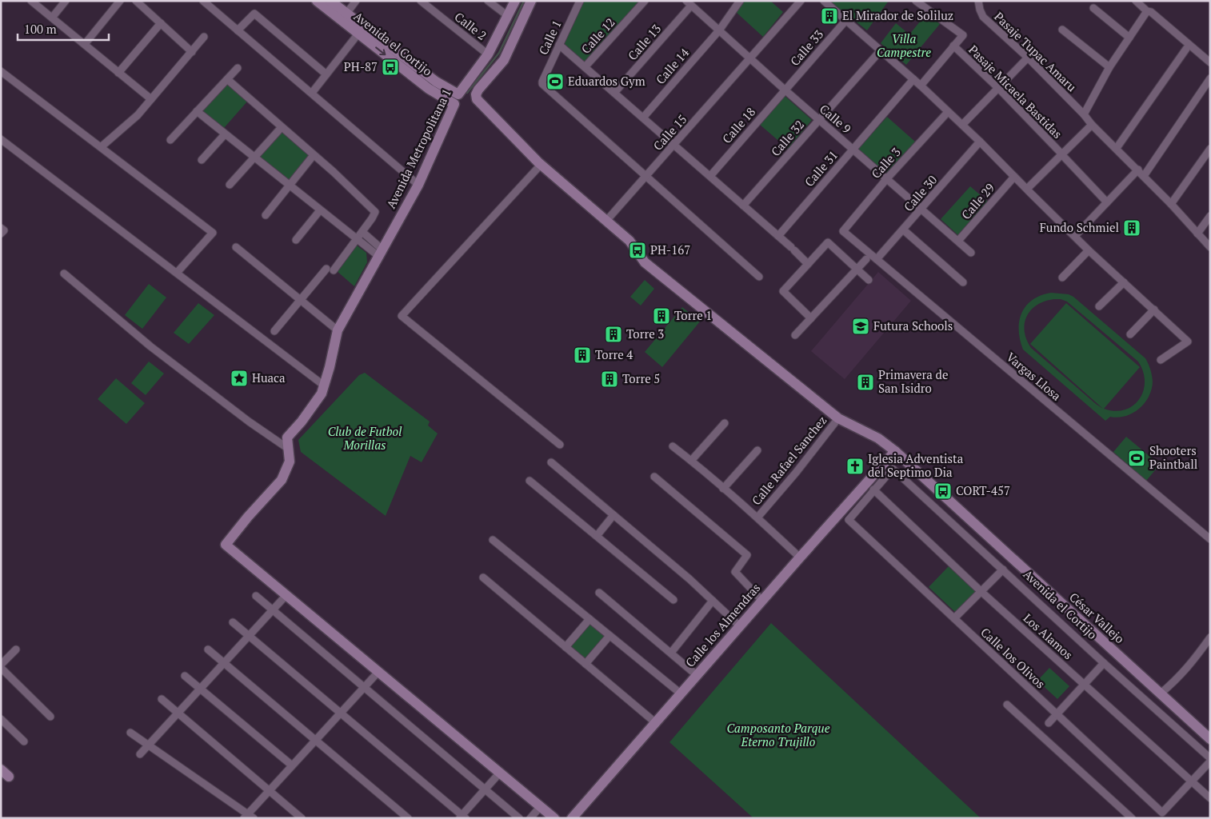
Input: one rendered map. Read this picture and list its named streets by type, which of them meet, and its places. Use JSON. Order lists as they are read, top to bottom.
{
  "streets": {
    "street": [
      "Calle 2",
      "Calle 12",
      "Calle 1",
      "Calle 13",
      "Avenida el Cortijo",
      "Calle 33",
      "Pasaje Tupac Amaru",
      "Calle 14",
      "Pasaje Micaela Bastidas",
      "Calle 9",
      "Calle 18",
      "Calle 15",
      "Calle 32",
      "Avenida Metropolitana 1",
      "Calle 3",
      "Calle 31",
      "Calle 30",
      "Calle 29",
      "Vargas Llosa",
      "Calle Rafael Sanchez",
      "César Vallejo",
      "Calle los Almendras",
      "Los Alamos",
      "Calle los Olivos"
    ]
  },
  "crossings": [
    ["Calle 2", "Avenida Metropolitana 1"],
    ["Calle 1", "Calle 15"],
    ["Calle 13", "Calle 9"],
    ["Avenida el Cortijo", "Avenida Metropolitana 1"],
    ["Avenida el Cortijo", "Los Alamos"],
    ["Avenida el Cortijo", "Calle los Olivos"],
    ["Calle 33", "Calle 9"],
    ["Calle 33", "Calle 18"],
    ["Calle 14", "Calle 9"],
    ["Calle 9", "Calle 18"],
    ["Calle 9", "Calle 15"],
    ["Calle 9", "Calle 32"],
    ["Calle 9", "Calle 3"],
    ["Calle 9", "Calle 31"],
    ["Calle 9", "Calle 30"],
    ["Calle 9", "Calle 29"],
    ["Calle 15", "César Vallejo"],
    ["Calle 3", "Vargas Llosa"],
    ["Calle 30", "Vargas Llosa"],
    ["Calle Rafael Sanchez", "César Vallejo"],
    ["César Vallejo", "Calle los Almendras"],
    ["Los Alamos", "Calle los Olivos"]
  ],
  "parks": ["Villa Campestre", "Club de Futbol Morillas", "Camposanto Parque Eterno Trujillo"],
  "places": {
    "building": [
      "El Mirador de Soliluz",
      "Fundo Schmiel",
      "Torre 1",
      "Torre 3",
      "Torre 4",
      "Torre 5",
      "Primavera de San Isidro"
    ],
    "bus stop": ["PH-87", "PH-167", "CORT-457"],
    "sports": ["Eduardos Gym", "Shooters Paintball"],
    "school or university": ["Futura Schools"],
    "place": ["Huaca"],
    "church": ["Iglesia Adventista del Septimo Dia"]
  },
  "scale_bar": "100 m"
}
